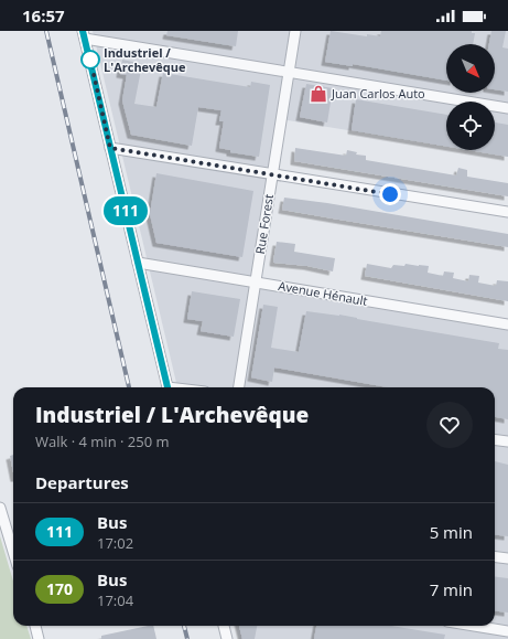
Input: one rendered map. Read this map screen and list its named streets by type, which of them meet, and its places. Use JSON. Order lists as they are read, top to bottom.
{
  "streets": {
    "street": ["Rue Forest", "Avenue Hénault"]
  },
  "crossings": [
    ["Rue Forest", "Avenue Hénault"]
  ],
  "places": {
    "other": ["Industriel / L'Archevêque"],
    "shop": ["Juan Carlos Auto"]
  },
  "lines": ["bus line 111"],
  "north": "bottom right",
  "page": {
    "status": "16:57",
    "on_map": "111",
    "heading": [
      ["Industriel / L'Archevêque", "Walk · 4 min · 250 m"],
      "Departures"
    ],
    "list": [
      {
        "mark": "111",
        "name": "Bus",
        "note": "17:02",
        "value": "5 min"
      },
      {
        "mark": "170",
        "name": "Bus",
        "note": "17:04",
        "value": "7 min"
      }
    ]
  }
}
